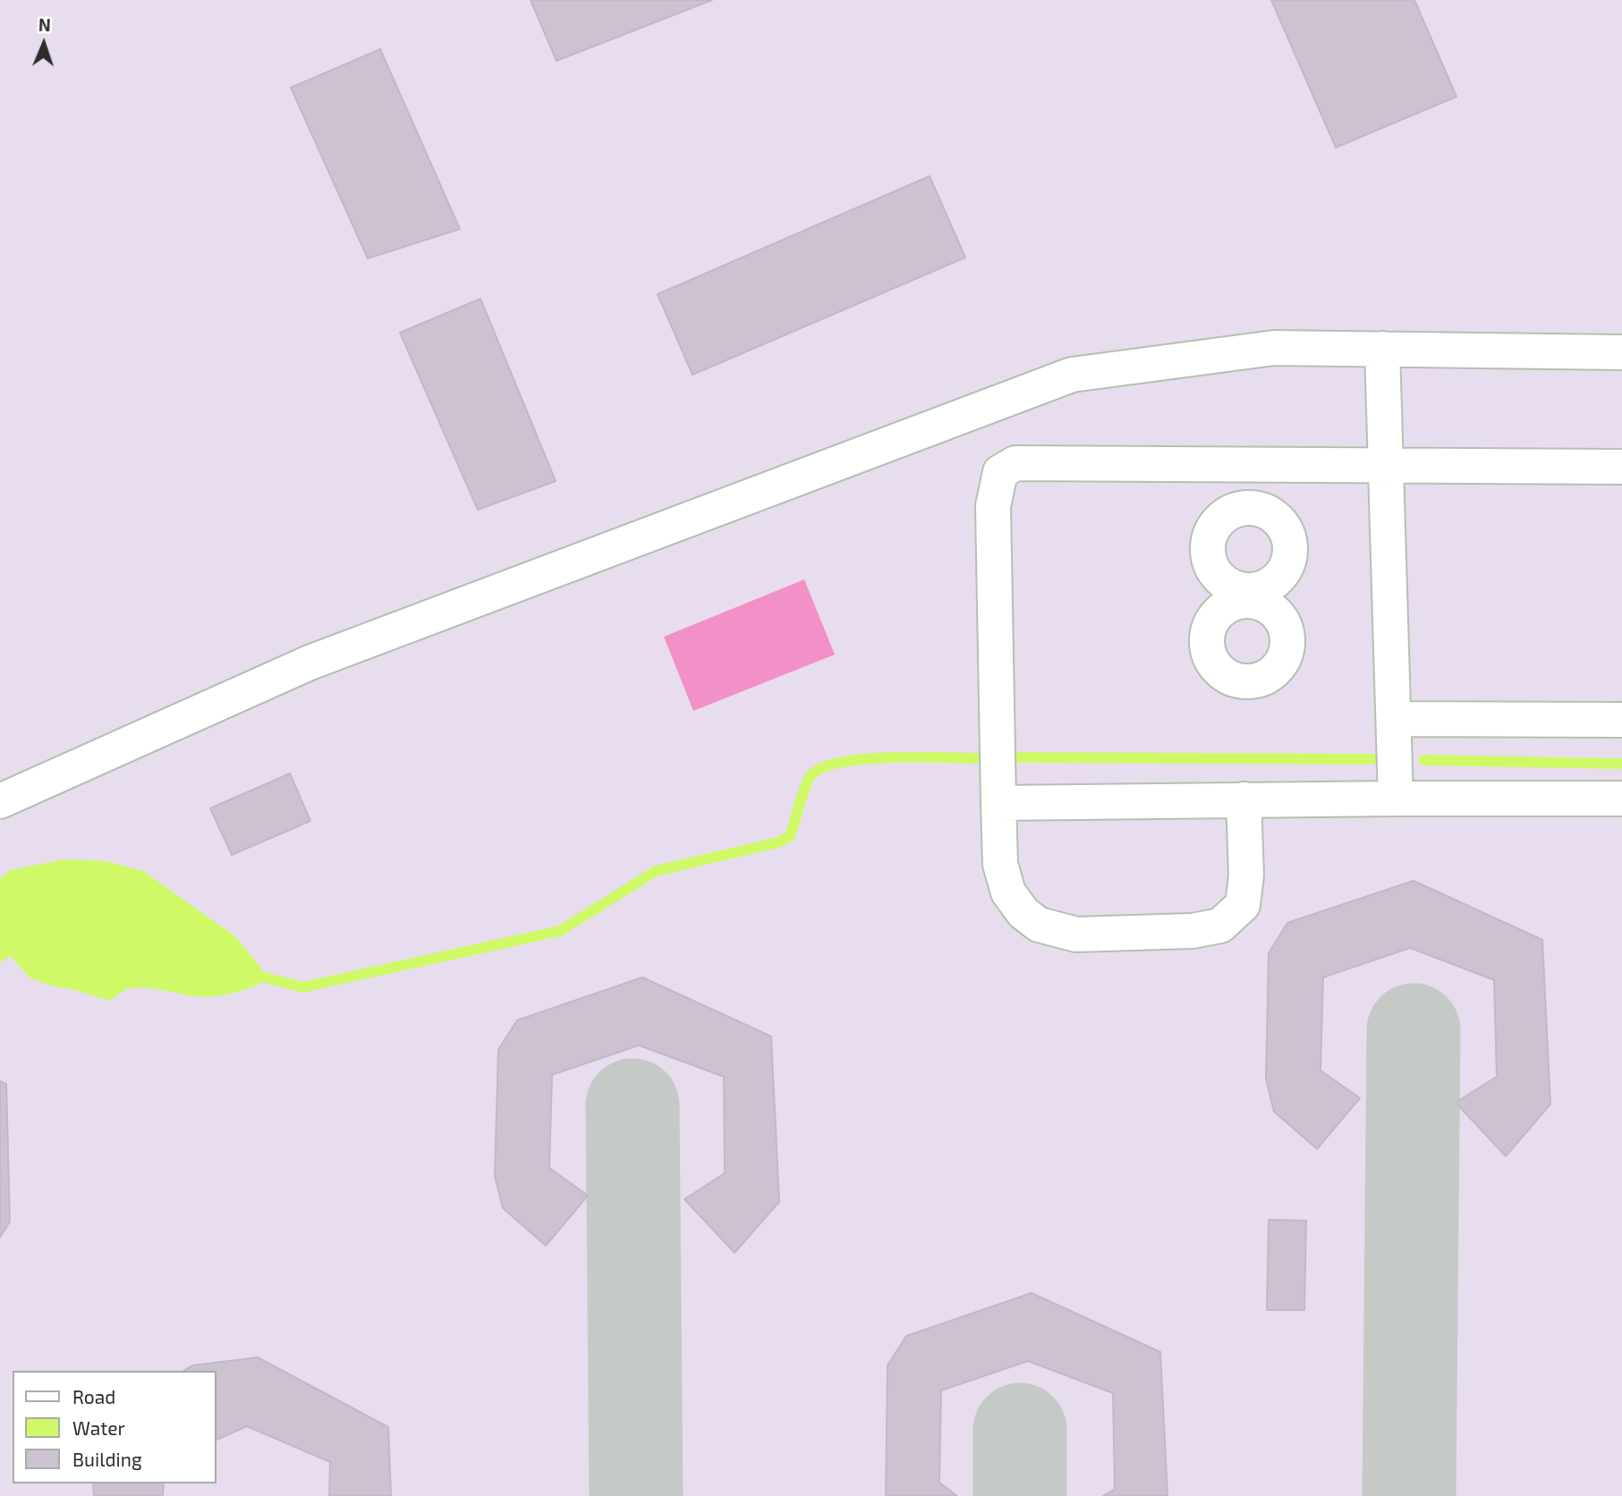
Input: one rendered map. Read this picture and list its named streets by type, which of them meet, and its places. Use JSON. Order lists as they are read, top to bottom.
{
  "legend": ["Road", "Water", "Building"],
  "north": "top"
}
